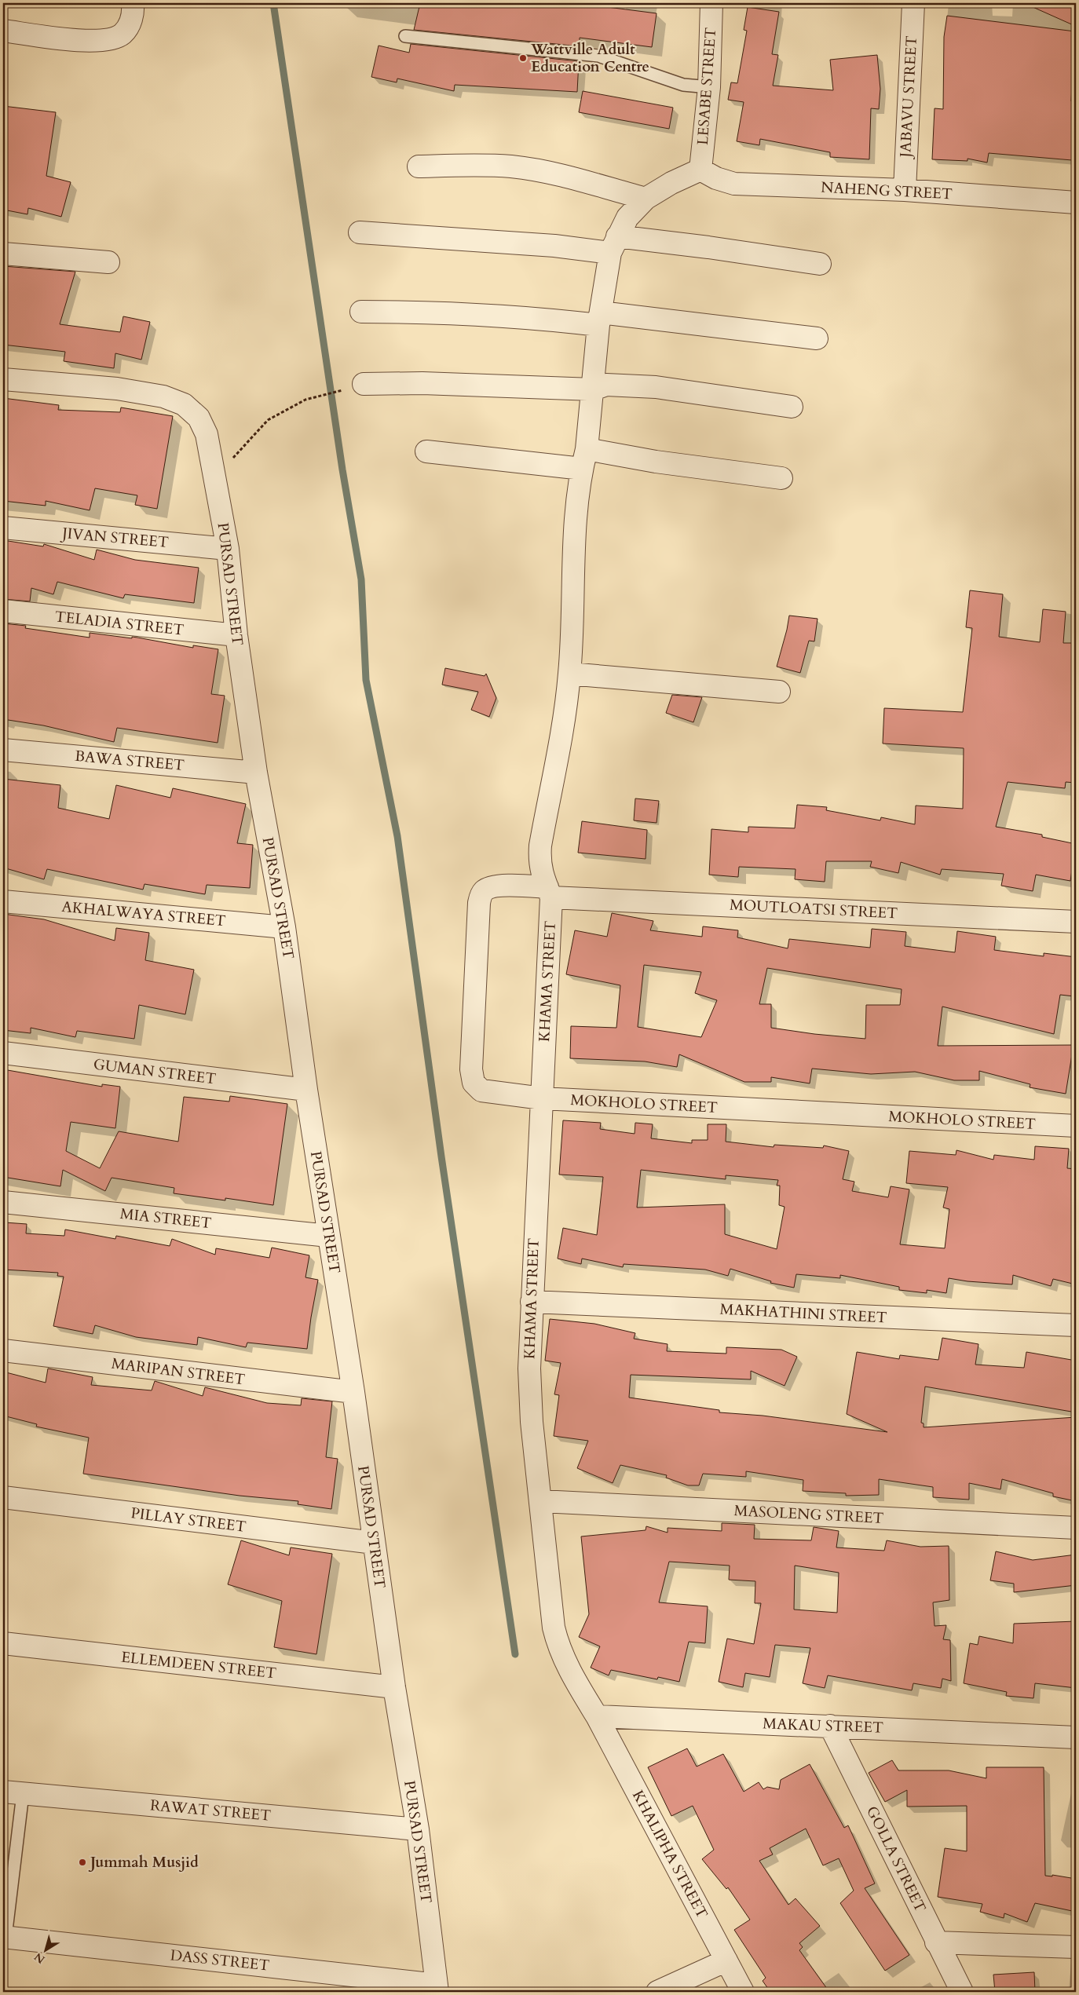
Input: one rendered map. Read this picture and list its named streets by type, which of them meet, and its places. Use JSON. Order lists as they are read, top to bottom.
{
  "streets": {
    "street": [
      "LESABE STREET",
      "JABAVU STREET",
      "NAHENG STREET",
      "JIVAN STREET",
      "PURSAD STREET",
      "TELADIA STREET",
      "BAWA STREET",
      "MOUTLOATSI STREET",
      "AKHALWAYA STREET",
      "KHAMA STREET",
      "GUMAN STREET",
      "MOKHOLO STREET",
      "MIA STREET",
      "MAKHATHINI STREET",
      "MARIPAN STREET",
      "MASOLENG STREET",
      "PILLAY STREET",
      "ELLEMDEEN STREET",
      "MAKAU STREET",
      "RAWAT STREET",
      "KHALIPHA STREET",
      "GOLLA STREET",
      "DASS STREET"
    ]
  },
  "crossings": [
    ["LESABE STREET", "NAHENG STREET"],
    ["JABAVU STREET", "NAHENG STREET"],
    ["JIVAN STREET", "PURSAD STREET"],
    ["PURSAD STREET", "TELADIA STREET"],
    ["PURSAD STREET", "BAWA STREET"],
    ["PURSAD STREET", "AKHALWAYA STREET"],
    ["PURSAD STREET", "GUMAN STREET"],
    ["PURSAD STREET", "MIA STREET"],
    ["PURSAD STREET", "MARIPAN STREET"],
    ["PURSAD STREET", "PILLAY STREET"],
    ["PURSAD STREET", "ELLEMDEEN STREET"],
    ["PURSAD STREET", "RAWAT STREET"],
    ["PURSAD STREET", "DASS STREET"],
    ["MOUTLOATSI STREET", "KHAMA STREET"],
    ["MOUTLOATSI STREET", "MOKHOLO STREET"],
    ["KHAMA STREET", "MOKHOLO STREET"],
    ["KHAMA STREET", "MAKHATHINI STREET"],
    ["KHAMA STREET", "MASOLENG STREET"],
    ["KHAMA STREET", "MAKAU STREET"],
    ["KHAMA STREET", "KHALIPHA STREET"],
    ["MAKAU STREET", "KHALIPHA STREET"],
    ["MAKAU STREET", "GOLLA STREET"]
  ],
  "places": ["Wattville Adult Education Centre", "Jummah Musjid"],
  "north": "bottom left"
}
